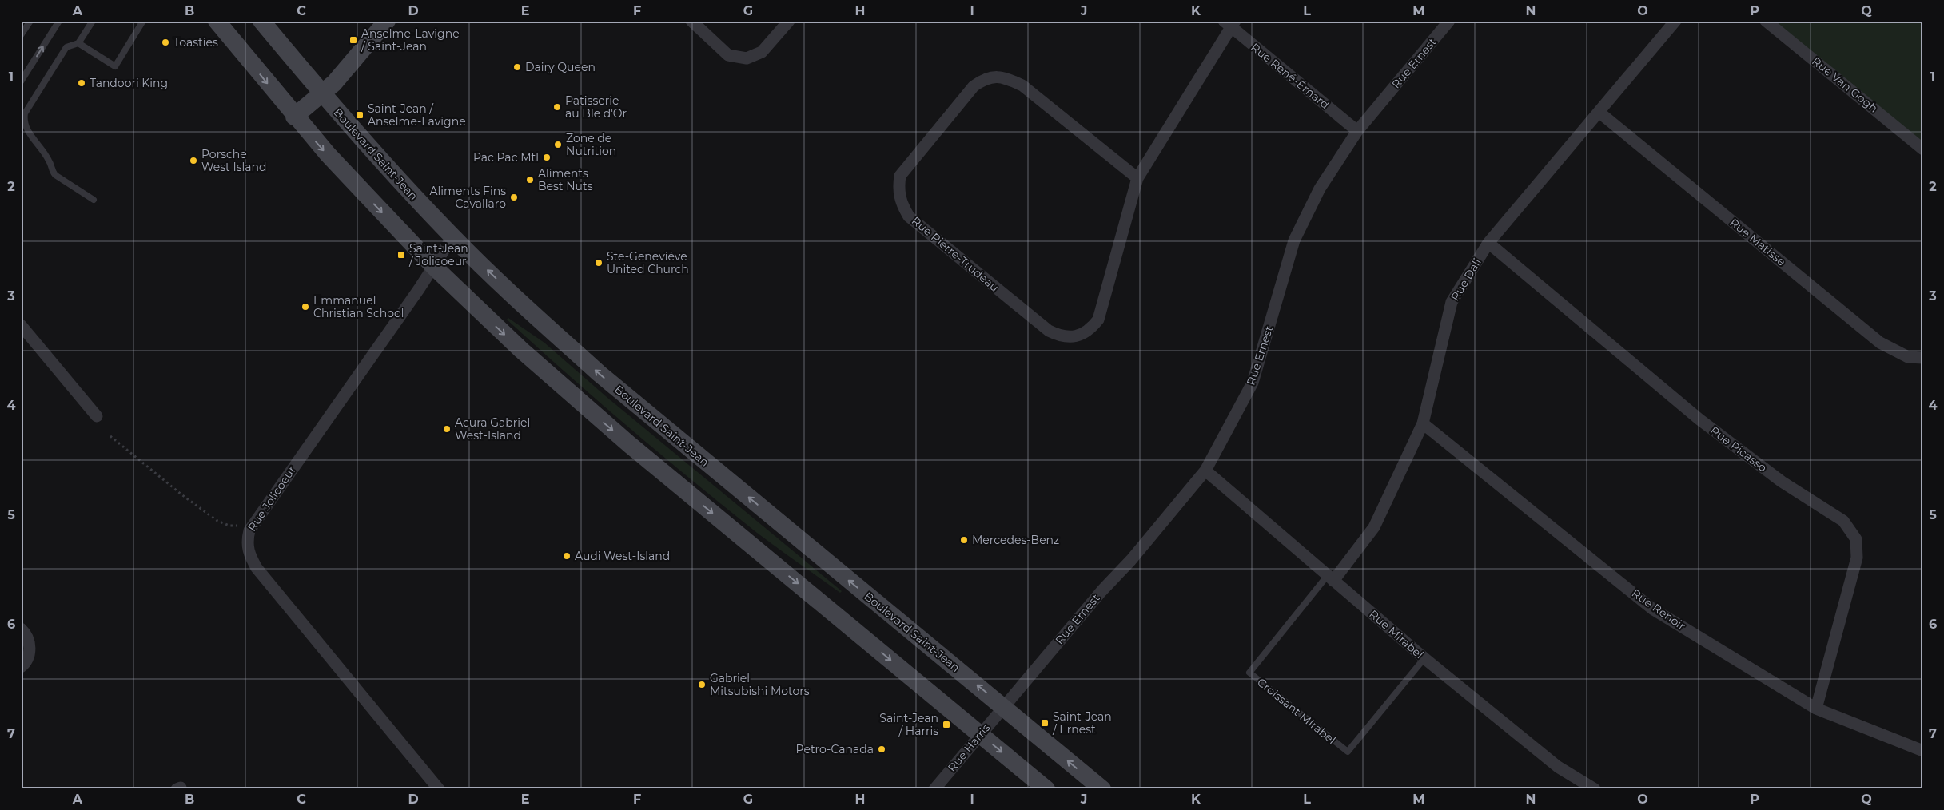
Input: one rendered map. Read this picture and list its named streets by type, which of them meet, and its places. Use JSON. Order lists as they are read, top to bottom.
{
  "streets": {
    "main road": ["Boulevard Saint-Jean"],
    "street": [
      "Rue Ernest",
      "Rue René-Émard",
      "Rue Van Gogh",
      "Rue Matisse",
      "Rue Pierre-Trudeau",
      "Rue Dali",
      "Rue Picasso",
      "Rue Jolicoeur",
      "Rue Renoir",
      "Rue Mirabel",
      "Rue Harris"
    ],
    "lane": ["Croissant MIrabel"]
  },
  "crossings": [
    ["Rue Ernest", "Rue René-Émard"],
    ["Rue Ernest", "Boulevard Saint-Jean"],
    ["Rue Ernest", "Rue Mirabel"],
    ["Rue Ernest", "Rue Harris"],
    ["Rue René-Émard", "Rue Pierre-Trudeau"],
    ["Boulevard Saint-Jean", "Rue Jolicoeur"],
    ["Boulevard Saint-Jean", "Rue Harris"],
    ["Rue Matisse", "Rue Dali"],
    ["Rue Dali", "Rue Picasso"],
    ["Rue Dali", "Rue Renoir"],
    ["Rue Dali", "Rue Mirabel"],
    ["Rue Dali", "Croissant MIrabel"],
    ["Rue Picasso", "Rue Renoir"],
    ["Rue Mirabel", "Croissant MIrabel"]
  ],
  "places": {
    "transit": [
      "Anselme-Lavigne / Saint-Jean",
      "Saint-Jean / Anselme-Lavigne",
      "Saint-Jean / Jolicoeur",
      "Saint-Jean / Ernest",
      "Saint-Jean / Harris"
    ],
    "other": [
      "Toasties",
      "Dairy Queen",
      "Tandoori King",
      "Patisserie au Ble d'Or",
      "Zone de Nutrition",
      "Pac Pac Mtl",
      "Porsche West Island",
      "Aliments Best Nuts",
      "Aliments Fins Cavallaro",
      "Ste-Geneviève United Church",
      "Emmanuel Christian School",
      "Acura Gabriel West-Island",
      "Mercedes-Benz",
      "Audi West-Island",
      "Gabriel Mitsubishi Motors",
      "Petro-Canada"
    ]
  },
  "grid": {
    "columns": [
      "A",
      "B",
      "C",
      "D",
      "E",
      "F",
      "G",
      "H",
      "I",
      "J",
      "K",
      "L",
      "M",
      "N",
      "O",
      "P",
      "Q"
    ],
    "rows": [
      "1",
      "2",
      "3",
      "4",
      "5",
      "6",
      "7"
    ]
  }
}
